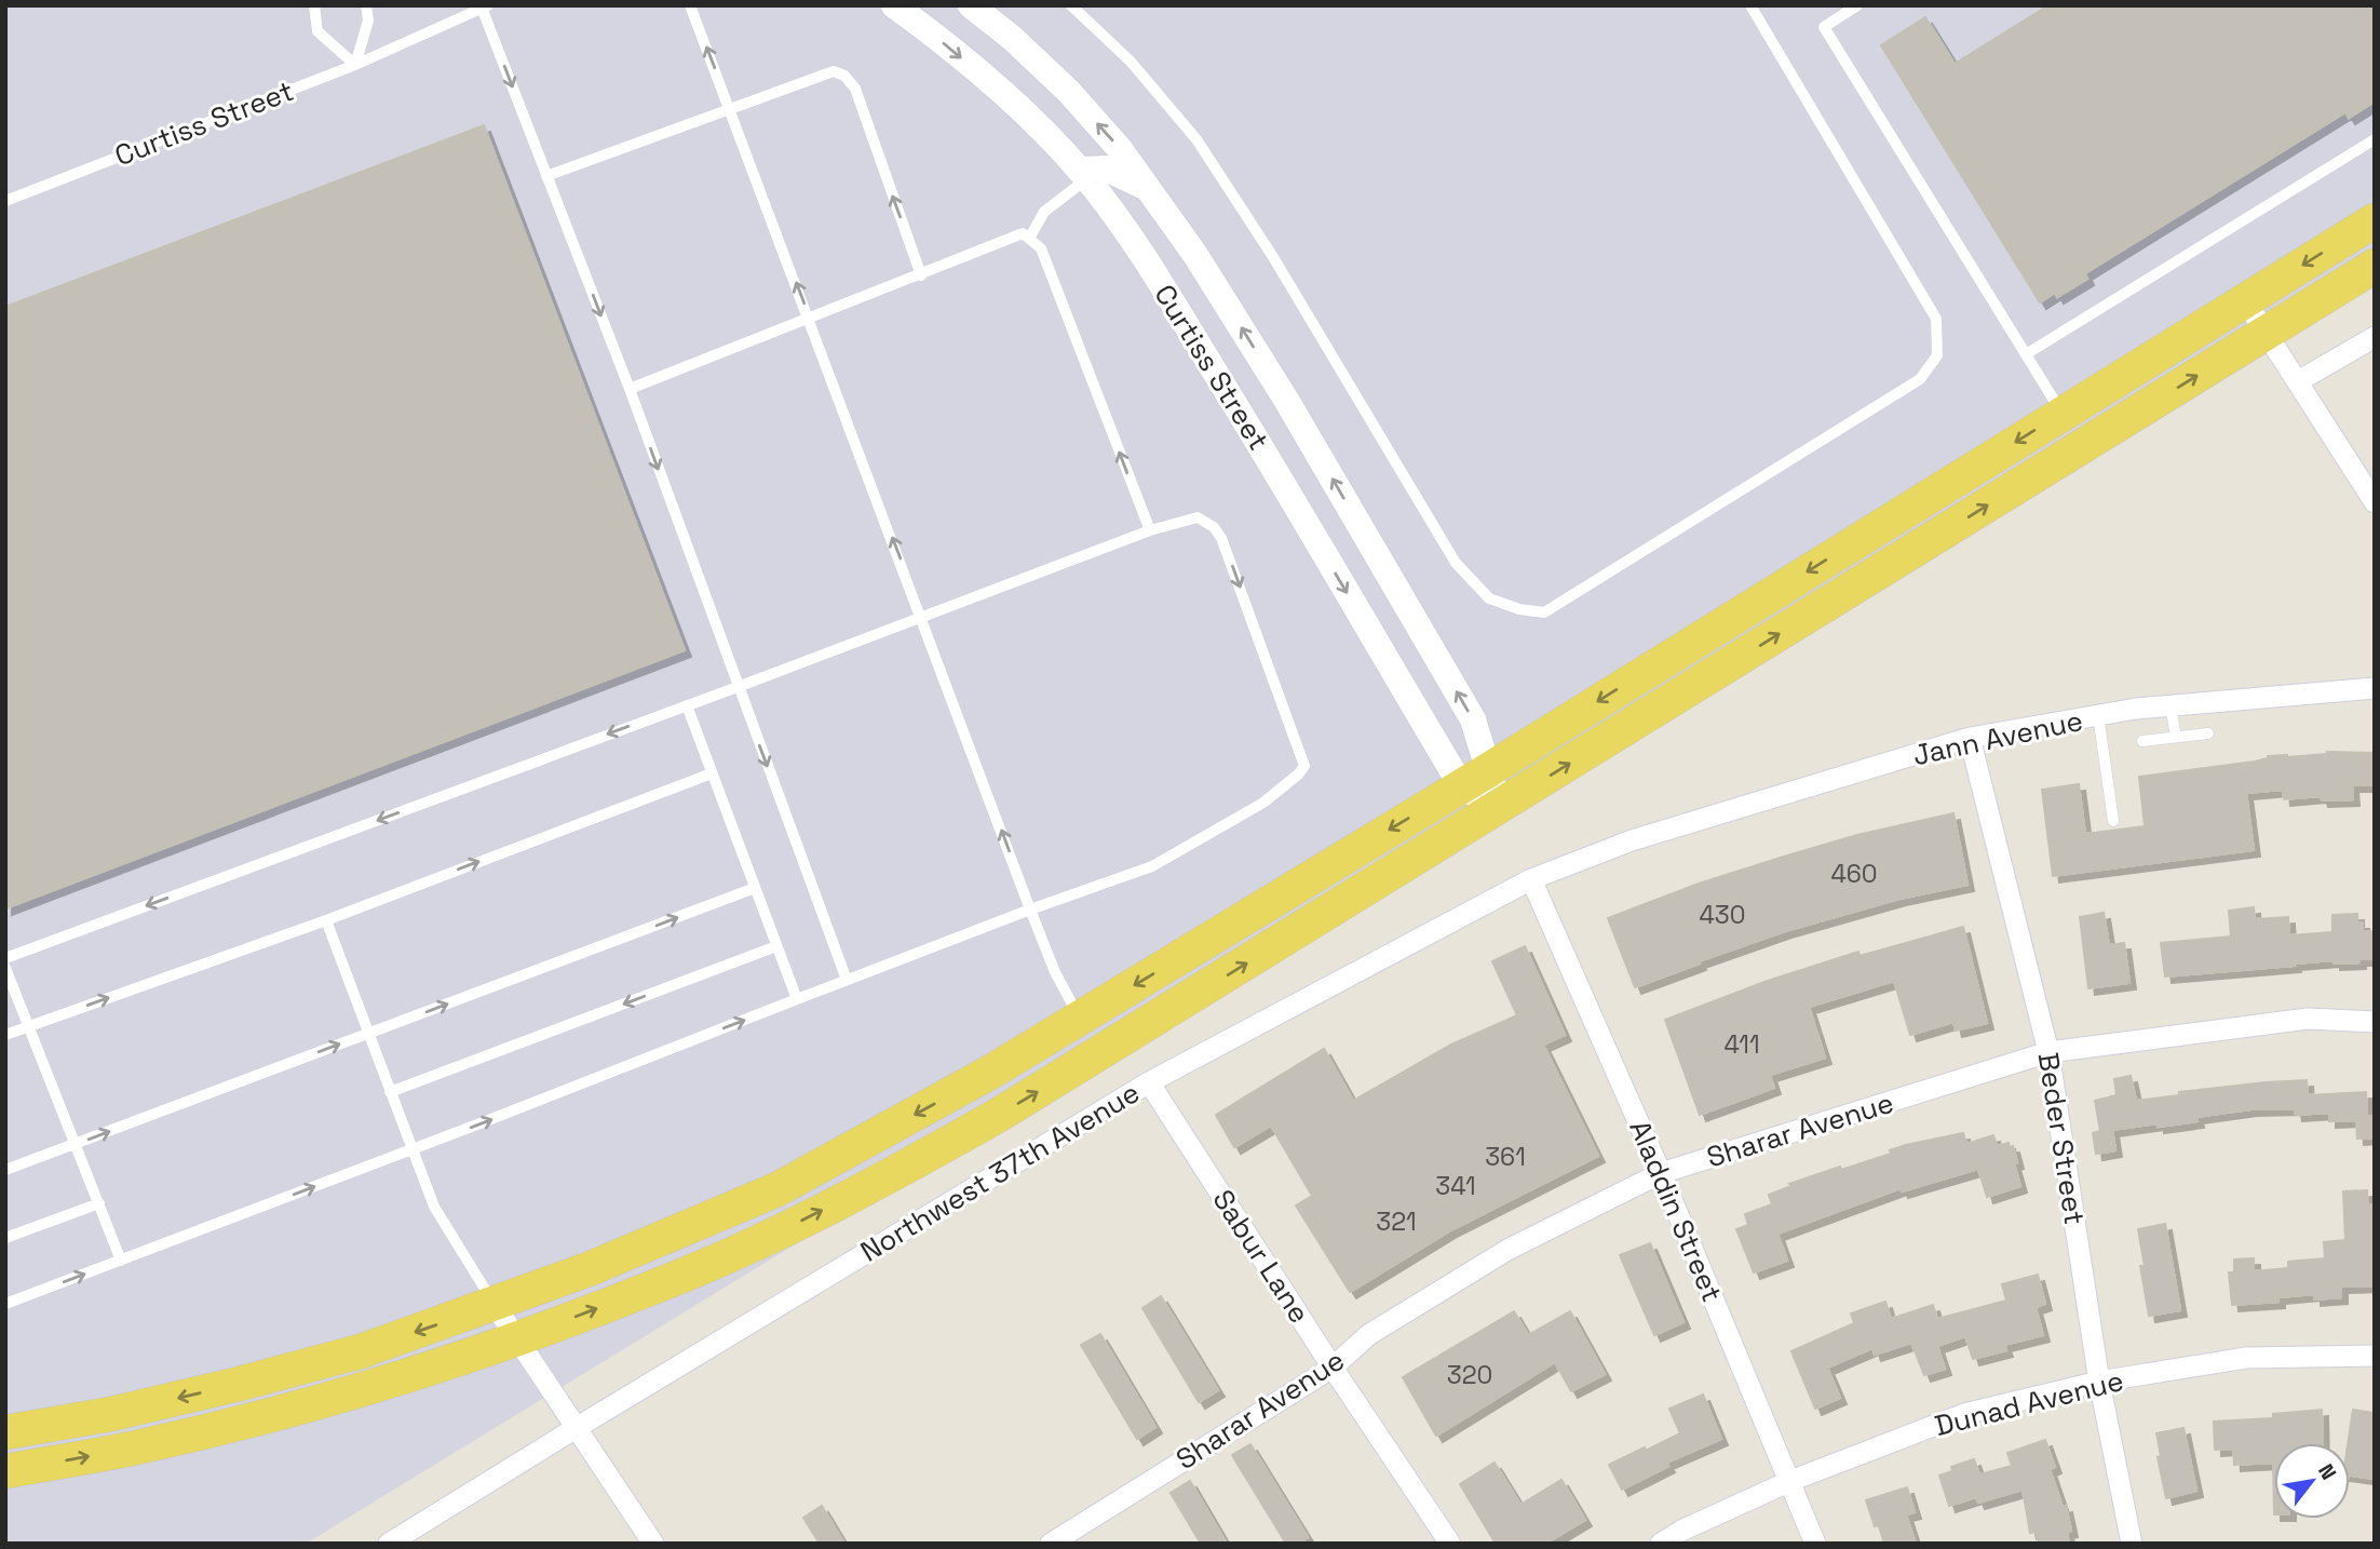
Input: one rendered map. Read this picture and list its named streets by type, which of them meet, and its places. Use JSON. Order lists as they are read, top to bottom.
{
  "streets": {
    "street": [
      "Curtiss Street",
      "Jann Avenue",
      "Sharar Avenue",
      "Beder Street",
      "Northwest 37th Avenue",
      "Aladdin Street",
      "Sabur Lane",
      "Dunad Avenue"
    ]
  },
  "crossings": [
    ["Jann Avenue", "Beder Street"],
    ["Jann Avenue", "Northwest 37th Avenue"],
    ["Sharar Avenue", "Beder Street"],
    ["Sharar Avenue", "Aladdin Street"],
    ["Sharar Avenue", "Sabur Lane"],
    ["Beder Street", "Dunad Avenue"],
    ["Northwest 37th Avenue", "Aladdin Street"],
    ["Northwest 37th Avenue", "Sabur Lane"],
    ["Aladdin Street", "Dunad Avenue"]
  ],
  "house_numbers": [
    "460",
    "430",
    "411",
    "361",
    "341",
    "321",
    "320"
  ],
  "north": "top right"
}
